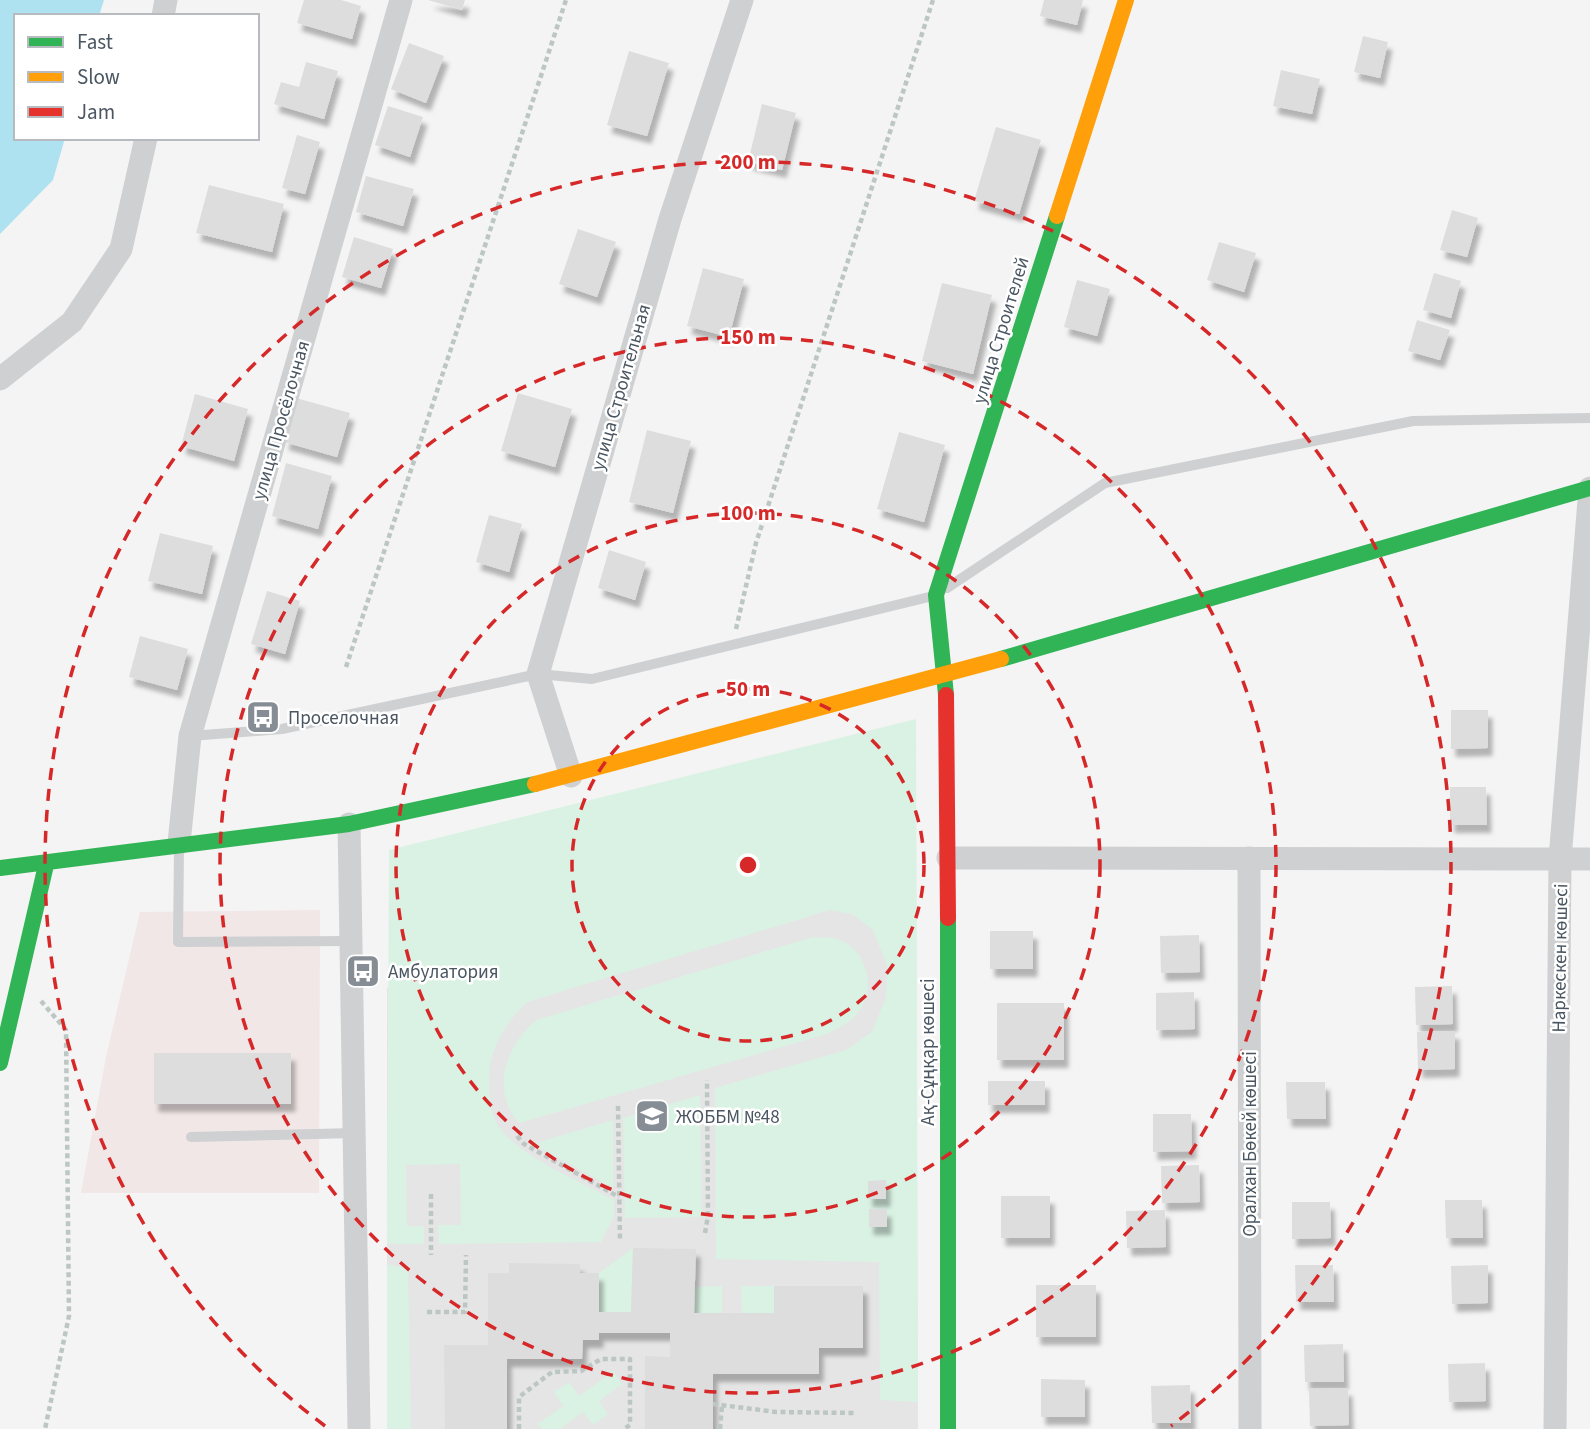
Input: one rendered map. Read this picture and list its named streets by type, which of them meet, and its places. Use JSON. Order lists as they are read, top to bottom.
{
  "streets": {
    "main road": ["улица Строителей", "Ақ-Сұңқар көшесі"],
    "street": [
      "улица Строительная",
      "улица Просёлочная",
      "Наркескен көшесі",
      "Оралхан Бөкей көшесі"
    ]
  },
  "crossings": [
    ["улица Строителей", "Ақ-Сұңқар көшесі"]
  ],
  "places": {
    "bus stop": ["Проселочная", "Амбулатория"],
    "school or university": ["ЖОББМ №48"]
  },
  "legend": ["Fast", "Slow", "Jam"],
  "rings": [
    "200 m",
    "150 m",
    "100 m",
    "50 m"
  ]
}
